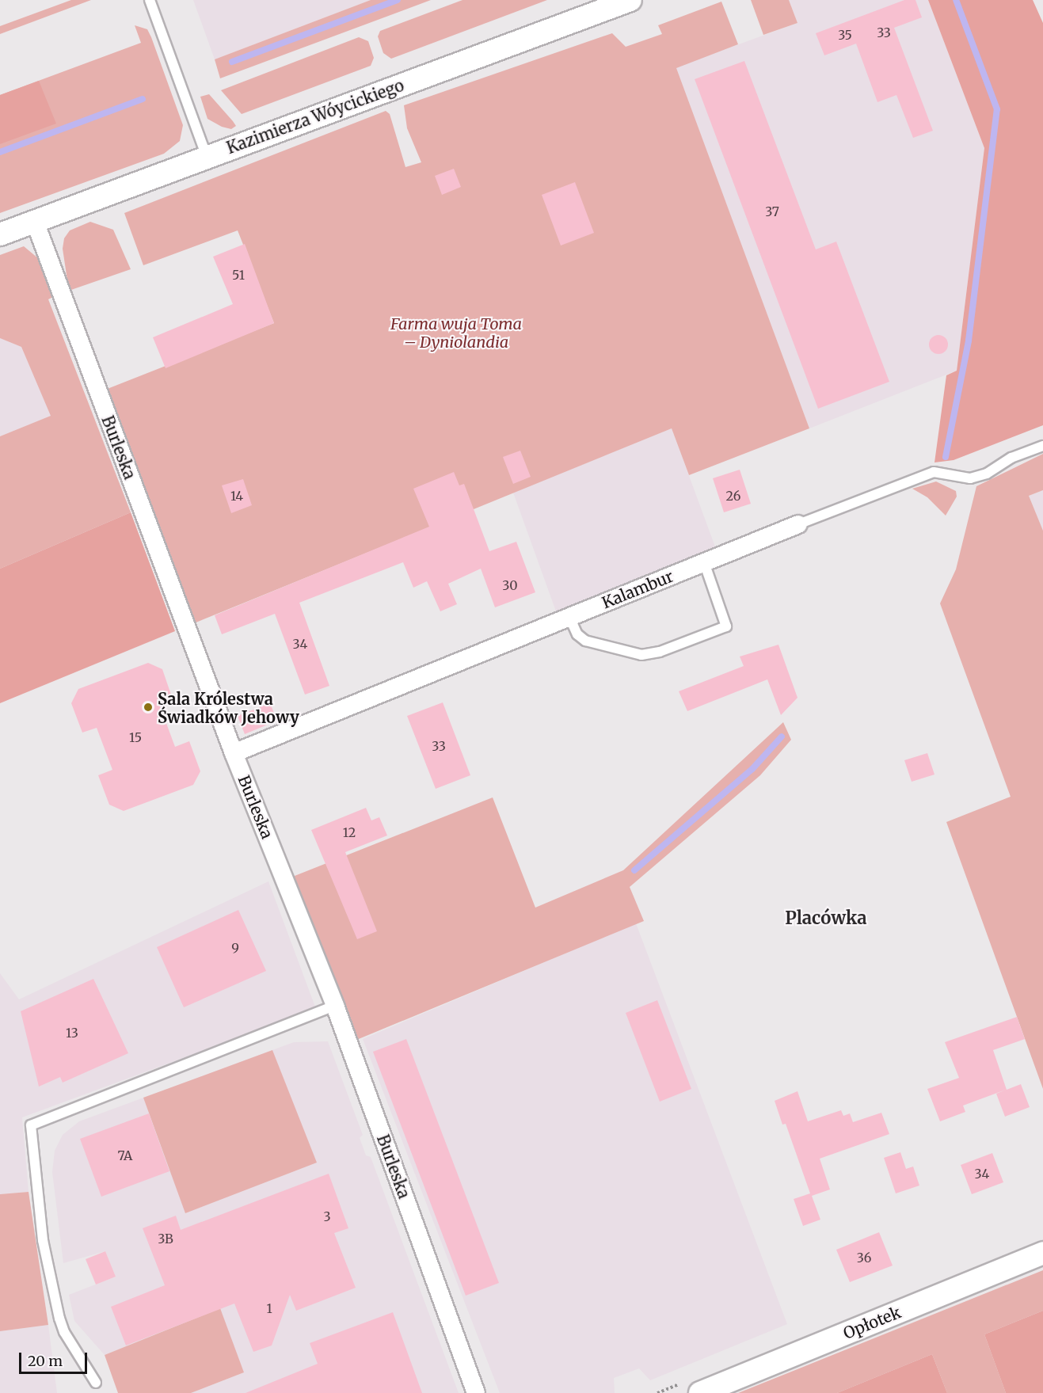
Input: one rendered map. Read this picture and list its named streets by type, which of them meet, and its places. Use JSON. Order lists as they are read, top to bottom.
{
  "streets": {
    "street": [
      "Kazimierza Wóycickiego",
      "Burleska",
      "Kalambur",
      "Opłotek"
    ]
  },
  "crossings": [
    ["Kazimierza Wóycickiego", "Burleska"],
    ["Burleska", "Kalambur"]
  ],
  "districts": ["Placówka"],
  "parks": ["Farma wuja Toma – Dyniolandia"],
  "places": ["Sala Królestwa Świadków Jehowy"],
  "house_numbers": [
    "33",
    "35",
    "37",
    "51",
    "14",
    "26",
    "30",
    "34",
    "15",
    "33",
    "12",
    "9",
    "13",
    "7A",
    "34",
    "3",
    "3B",
    "36",
    "1"
  ],
  "scale_bar": "20 m"
}
